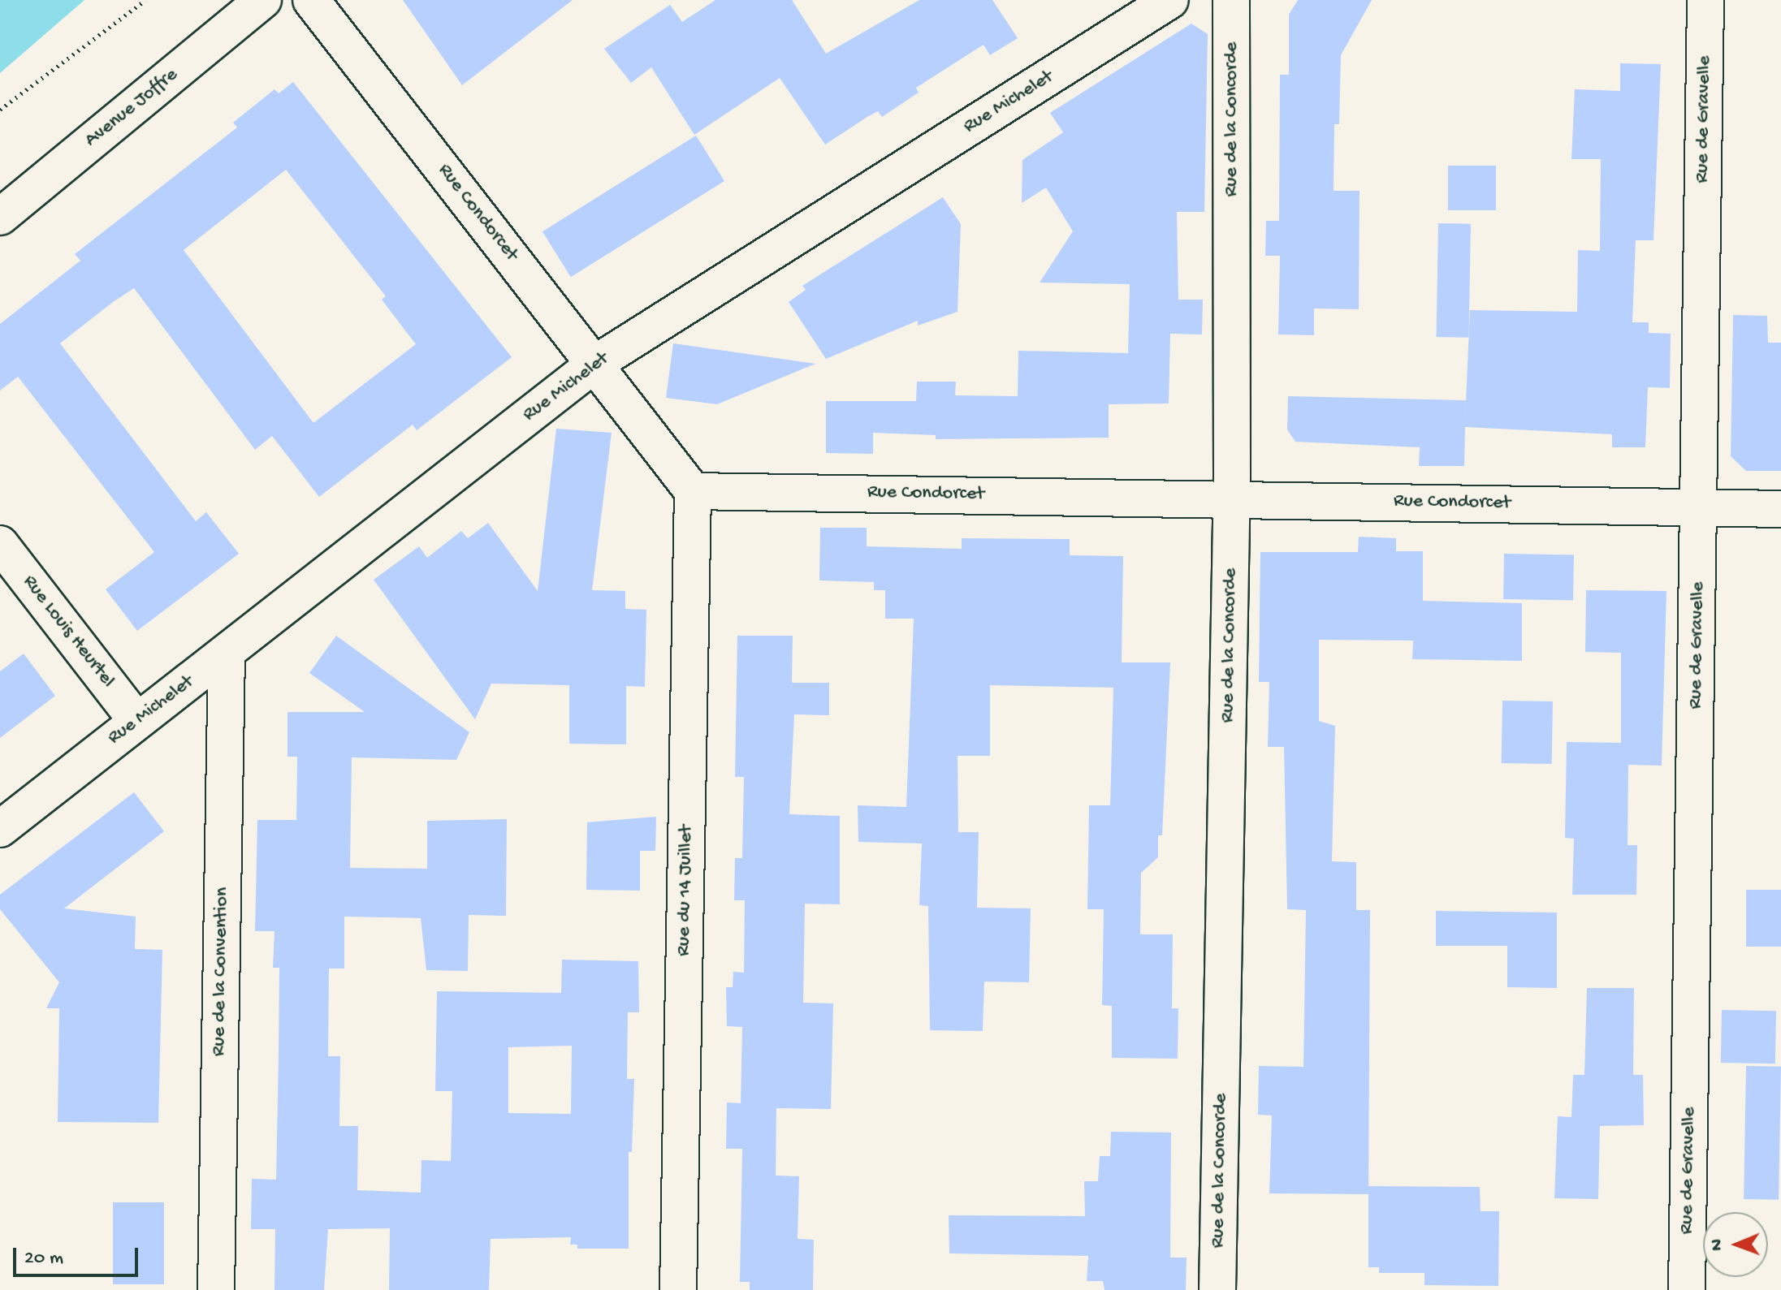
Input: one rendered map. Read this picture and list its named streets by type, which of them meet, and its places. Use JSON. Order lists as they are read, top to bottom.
{
  "streets": {
    "street": [
      "Rue Michelet",
      "Avenue Joffre",
      "Rue de la Concorde",
      "Rue de Gravelle",
      "Rue Condorcet",
      "Rue Louis Heurtel",
      "Rue du 14 Juillet",
      "Rue de la Convention"
    ]
  },
  "crossings": [
    ["Rue Michelet", "Rue Condorcet"],
    ["Rue Michelet", "Rue Louis Heurtel"],
    ["Rue Michelet", "Rue de la Convention"],
    ["Rue de la Concorde", "Rue Condorcet"],
    ["Rue de Gravelle", "Rue Condorcet"],
    ["Rue Condorcet", "Rue du 14 Juillet"]
  ],
  "scale_bar": "20 m",
  "north": "left"
}
